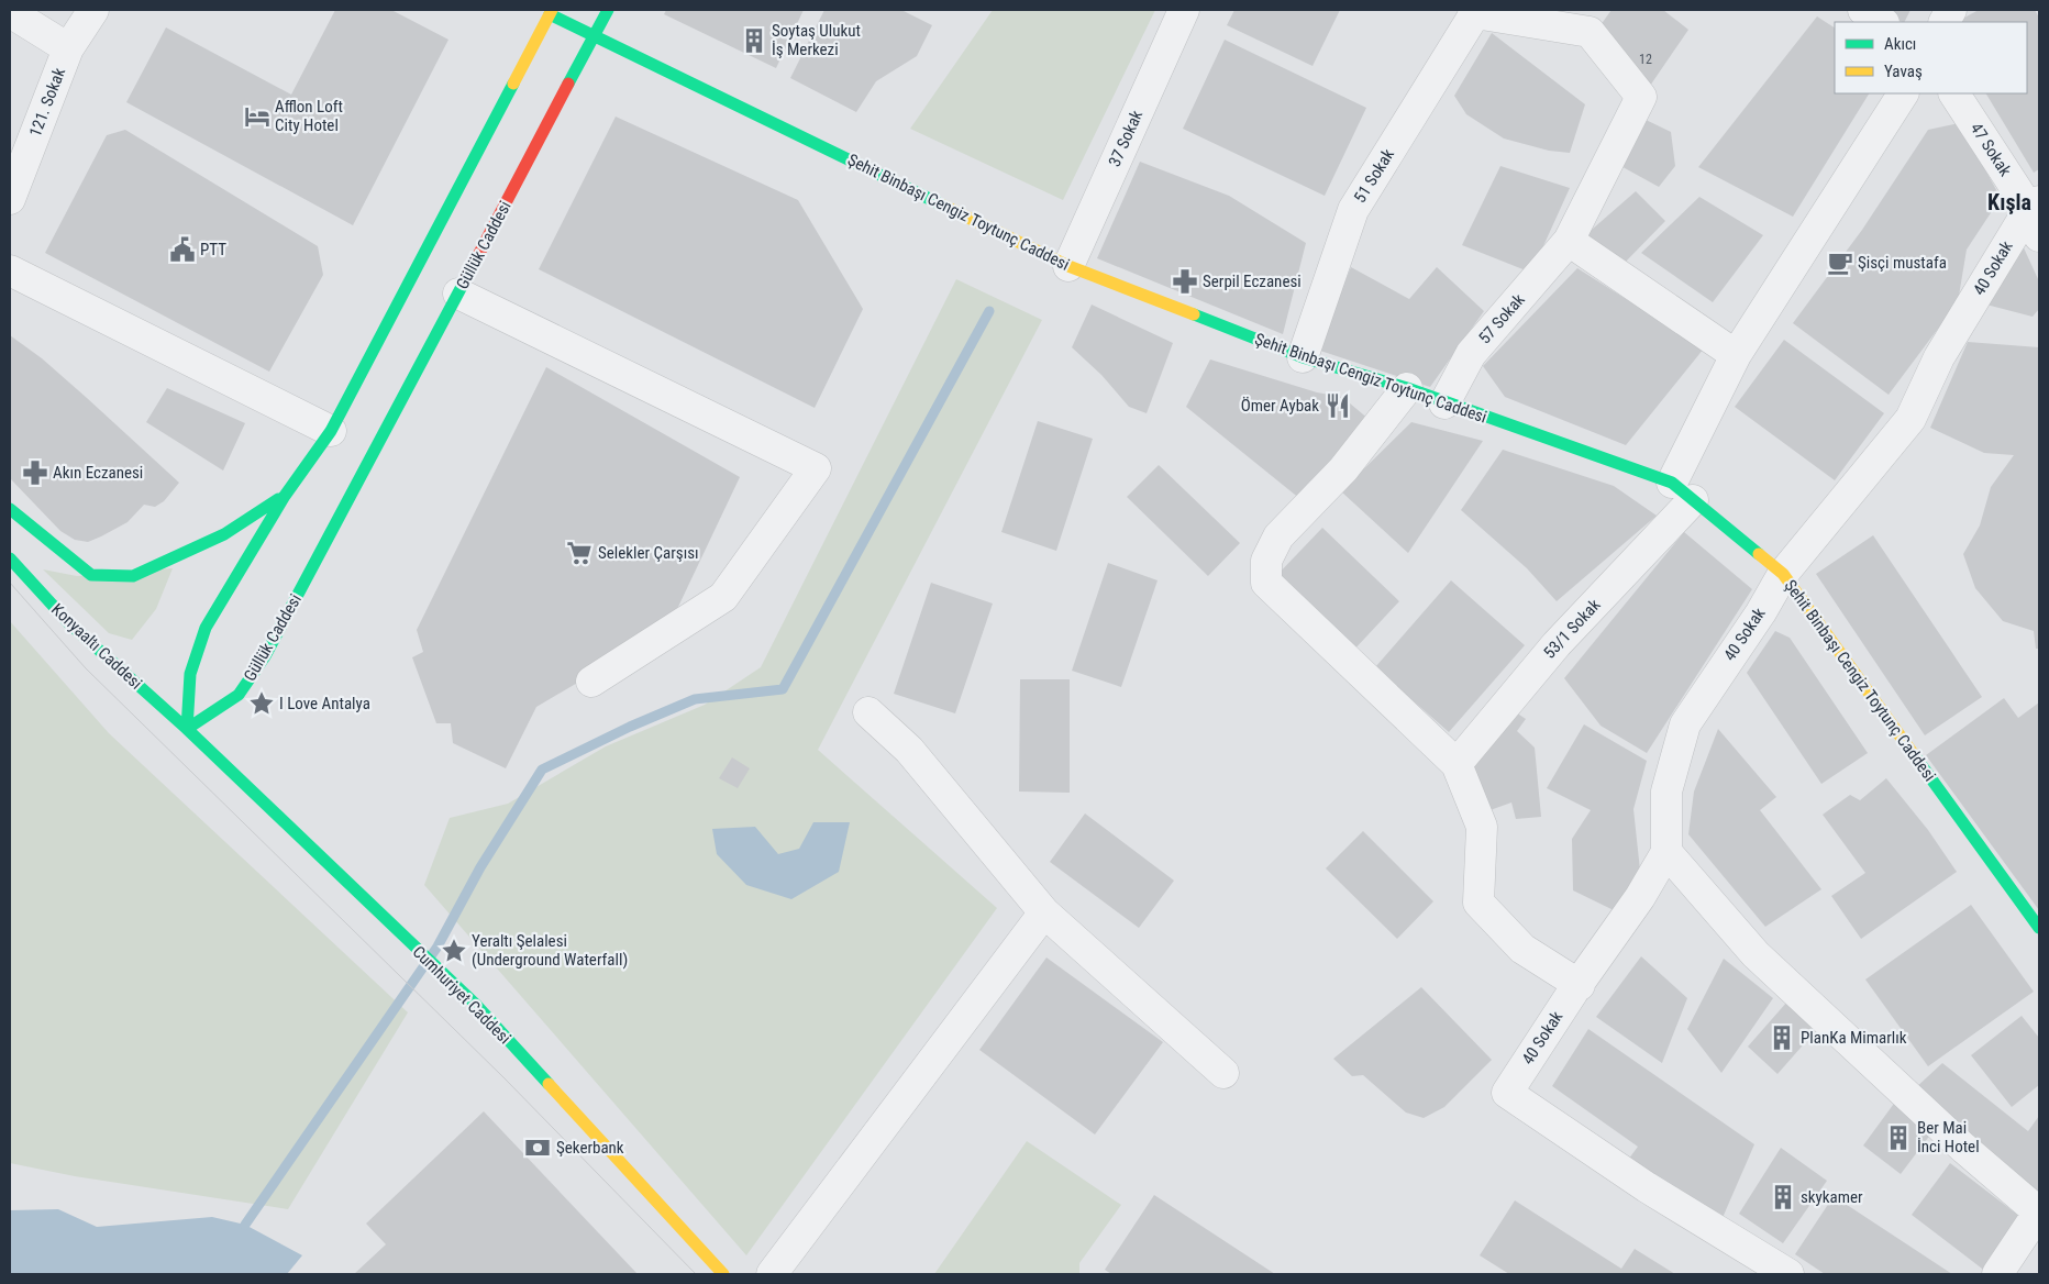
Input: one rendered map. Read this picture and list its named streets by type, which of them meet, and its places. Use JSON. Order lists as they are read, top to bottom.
{
  "streets": {
    "main road": [
      "Şehit Binbaşı Cengiz Toytunç Caddesi",
      "Güllük Caddesi",
      "Konyaaltı Caddesi",
      "Cumhuriyet Caddesi"
    ],
    "street": [
      "121. Sokak",
      "37 Sokak",
      "47 Sokak",
      "51 Sokak",
      "40 Sokak",
      "57 Sokak",
      "53/1 Sokak"
    ]
  },
  "crossings": [
    ["37 Sokak", "Şehit Binbaşı Cengiz Toytunç Caddesi"],
    ["47 Sokak", "40 Sokak"],
    ["51 Sokak", "Şehit Binbaşı Cengiz Toytunç Caddesi"],
    ["Şehit Binbaşı Cengiz Toytunç Caddesi", "Güllük Caddesi"],
    ["Şehit Binbaşı Cengiz Toytunç Caddesi", "40 Sokak"],
    ["Şehit Binbaşı Cengiz Toytunç Caddesi", "57 Sokak"],
    ["Şehit Binbaşı Cengiz Toytunç Caddesi", "53/1 Sokak"],
    ["Güllük Caddesi", "Konyaaltı Caddesi"],
    ["Güllük Caddesi", "Cumhuriyet Caddesi"],
    ["Konyaaltı Caddesi", "Cumhuriyet Caddesi"]
  ],
  "districts": ["Kışla"],
  "places": {
    "building": [
      "Soytaş Ulukut İş Merkezi",
      "PlanKa Mimarlık",
      "Ber Mai İnci Hotel",
      "skykamer"
    ],
    "hotel": ["Afflon Loft City Hotel"],
    "public building": ["PTT"],
    "cafe": ["Şisçi mustafa"],
    "pharmacy": ["Serpil Eczanesi", "Akın Eczanesi"],
    "restaurant": ["Ömer Aybak"],
    "supermarket": ["Selekler Çarşısı"],
    "place": ["I Love Antalya", "Yeraltı Şelalesi (Underground Waterfall)"],
    "bank": ["Şekerbank"]
  },
  "house_numbers": ["12"],
  "legend": ["Akıcı", "Yavaş"]
}
